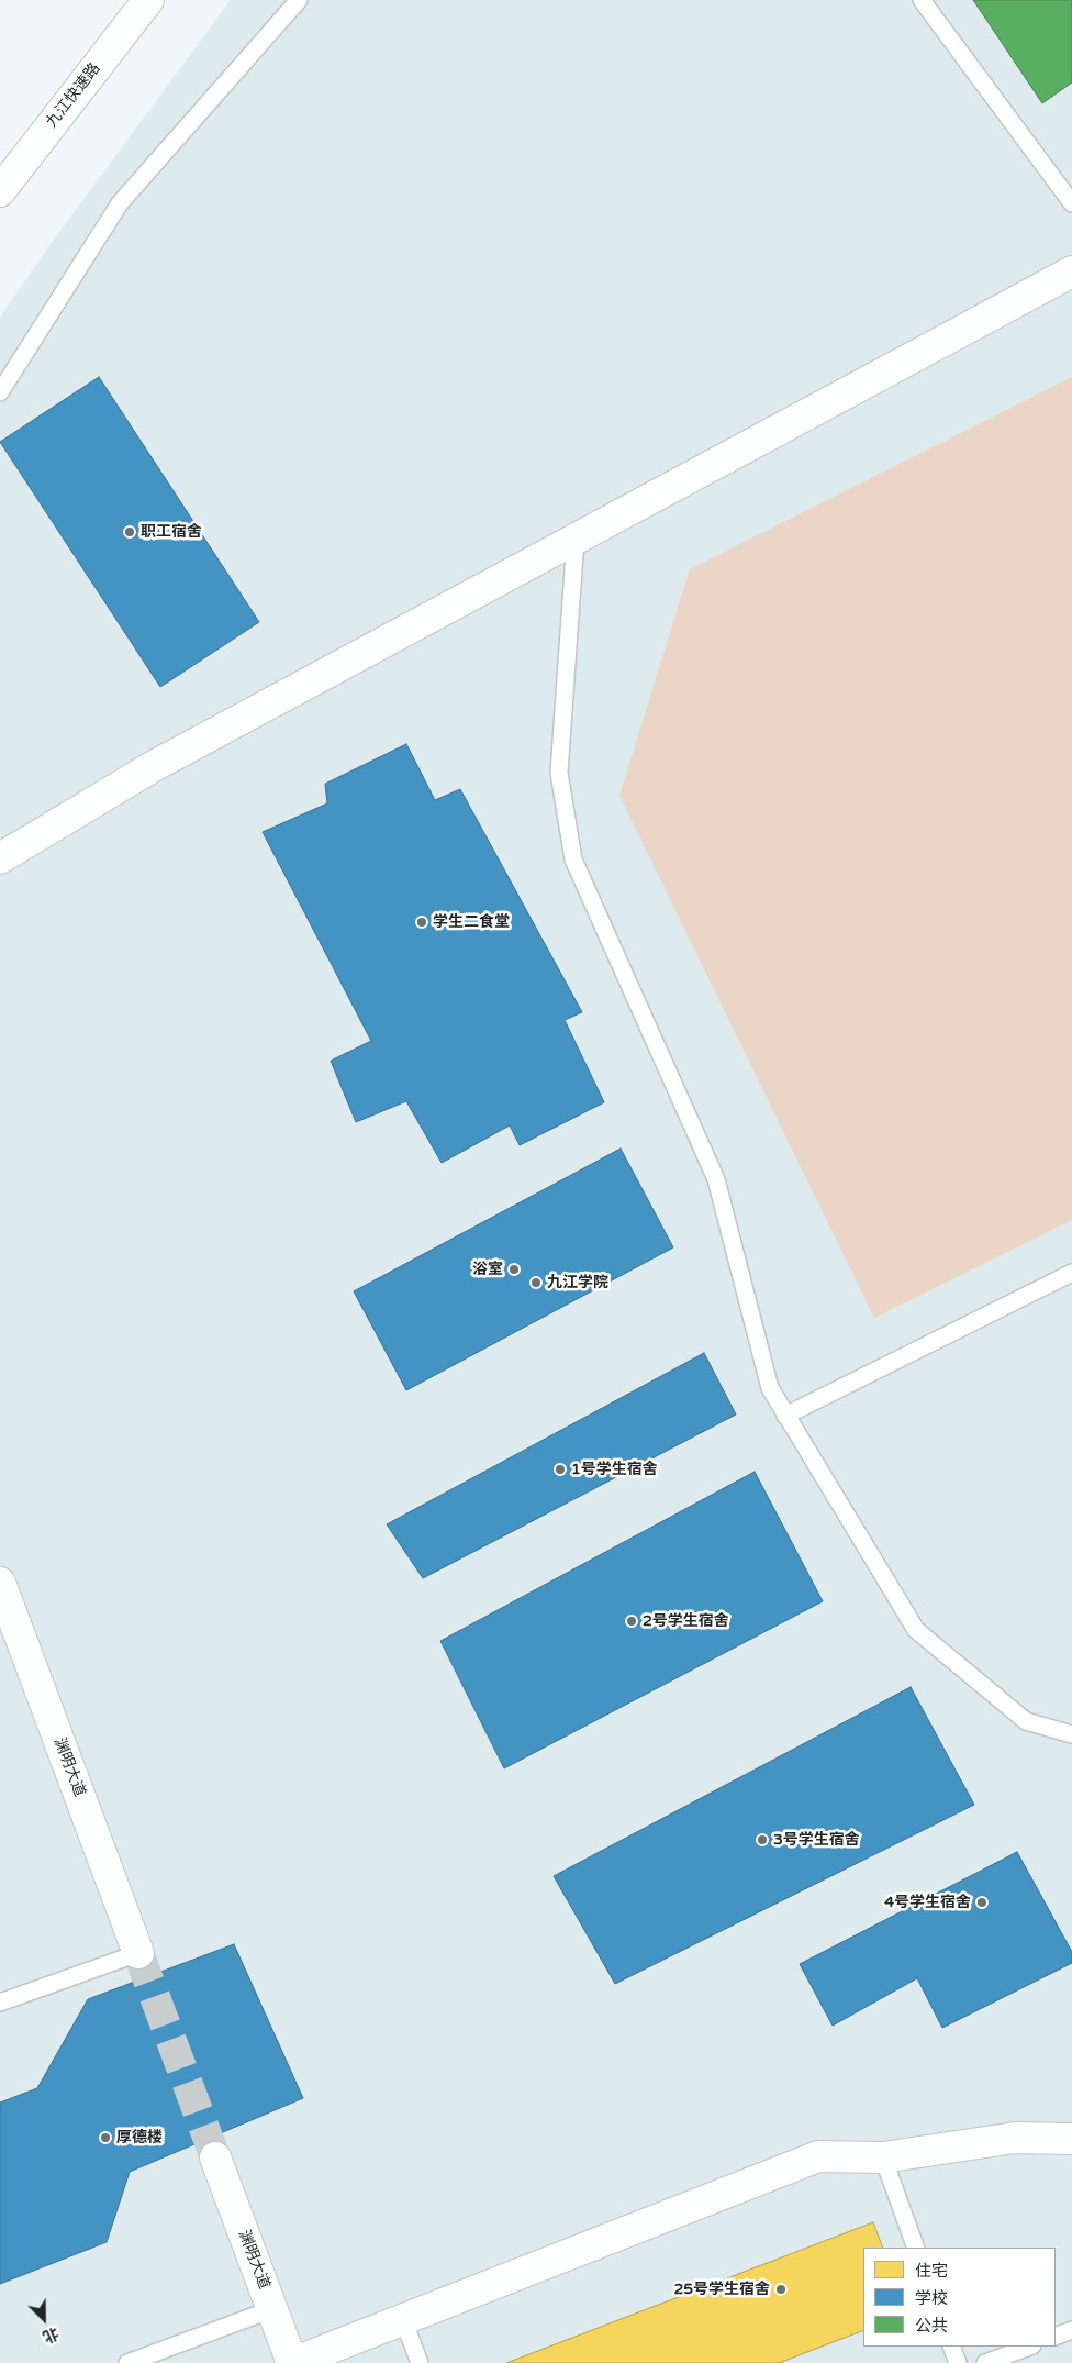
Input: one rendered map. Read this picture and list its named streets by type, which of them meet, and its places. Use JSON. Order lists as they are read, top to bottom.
{
  "streets": {
    "main road": ["九江快速路", "渊明大道"]
  },
  "places": [
    "职工宿舍",
    "学生二食堂",
    "浴室",
    "九江学院",
    "1号学生宿舍",
    "2号学生宿舍",
    "3号学生宿舍",
    "4号学生宿舍",
    "厚德楼",
    "25号学生宿舍"
  ],
  "legend": ["住宅", "学校", "公共"],
  "north": "bottom right"
}
